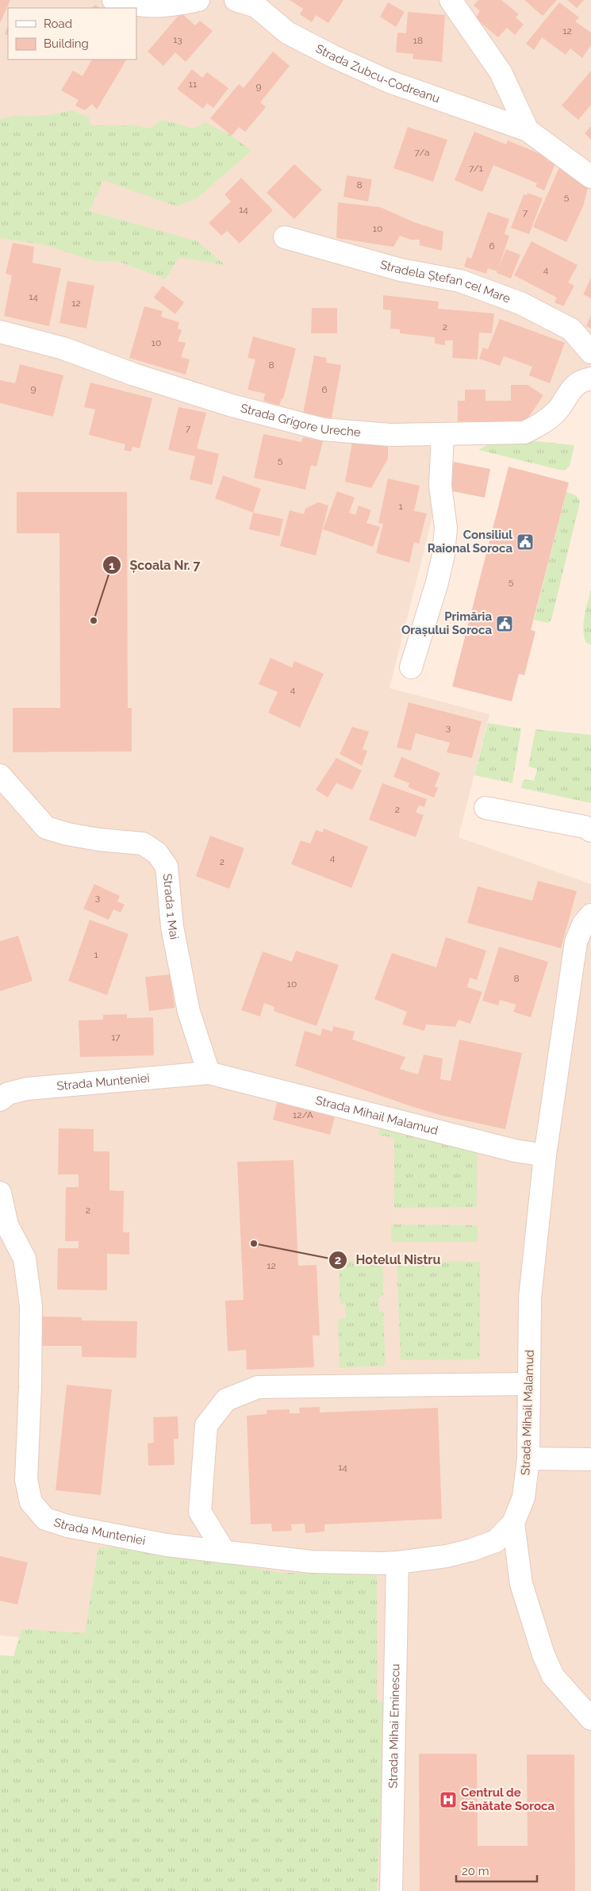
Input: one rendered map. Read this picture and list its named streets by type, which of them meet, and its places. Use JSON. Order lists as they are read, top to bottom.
{
  "streets": {
    "street": [
      "Strada Zubcu-Codreanu",
      "Stradela Ștefan cel Mare",
      "Strada Grigore Ureche",
      "Strada 1 Mai",
      "Strada Munteniei",
      "Strada Mihail Malamud",
      "Strada Mihai Eminescu"
    ]
  },
  "crossings": [
    ["Strada 1 Mai", "Strada Munteniei"],
    ["Strada 1 Mai", "Strada Mihail Malamud"],
    ["Strada Munteniei", "Strada Mihail Malamud"],
    ["Strada Munteniei", "Strada Mihai Eminescu"]
  ],
  "places": {
    "public building": ["Consiliul Raional Soroca", "Primăria Orașului Soroca"],
    "other": ["Școala Nr. 7", "Hotelul Nistru"],
    "hospital": ["Centrul de Sănătate Soroca"]
  },
  "house_numbers": [
    "12",
    "13",
    "18",
    "11",
    "9",
    "7/a",
    "7/1",
    "8",
    "5",
    "14",
    "7",
    "10",
    "6",
    "4",
    "14",
    "12",
    "2",
    "10",
    "8",
    "9",
    "6",
    "7",
    "5",
    "1",
    "5",
    "4",
    "3",
    "2",
    "4",
    "2",
    "3",
    "1",
    "8",
    "10",
    "17",
    "12/A",
    "2",
    "12",
    "14"
  ],
  "legend": ["Road", "Building"],
  "scale_bar": "20 m"
}
